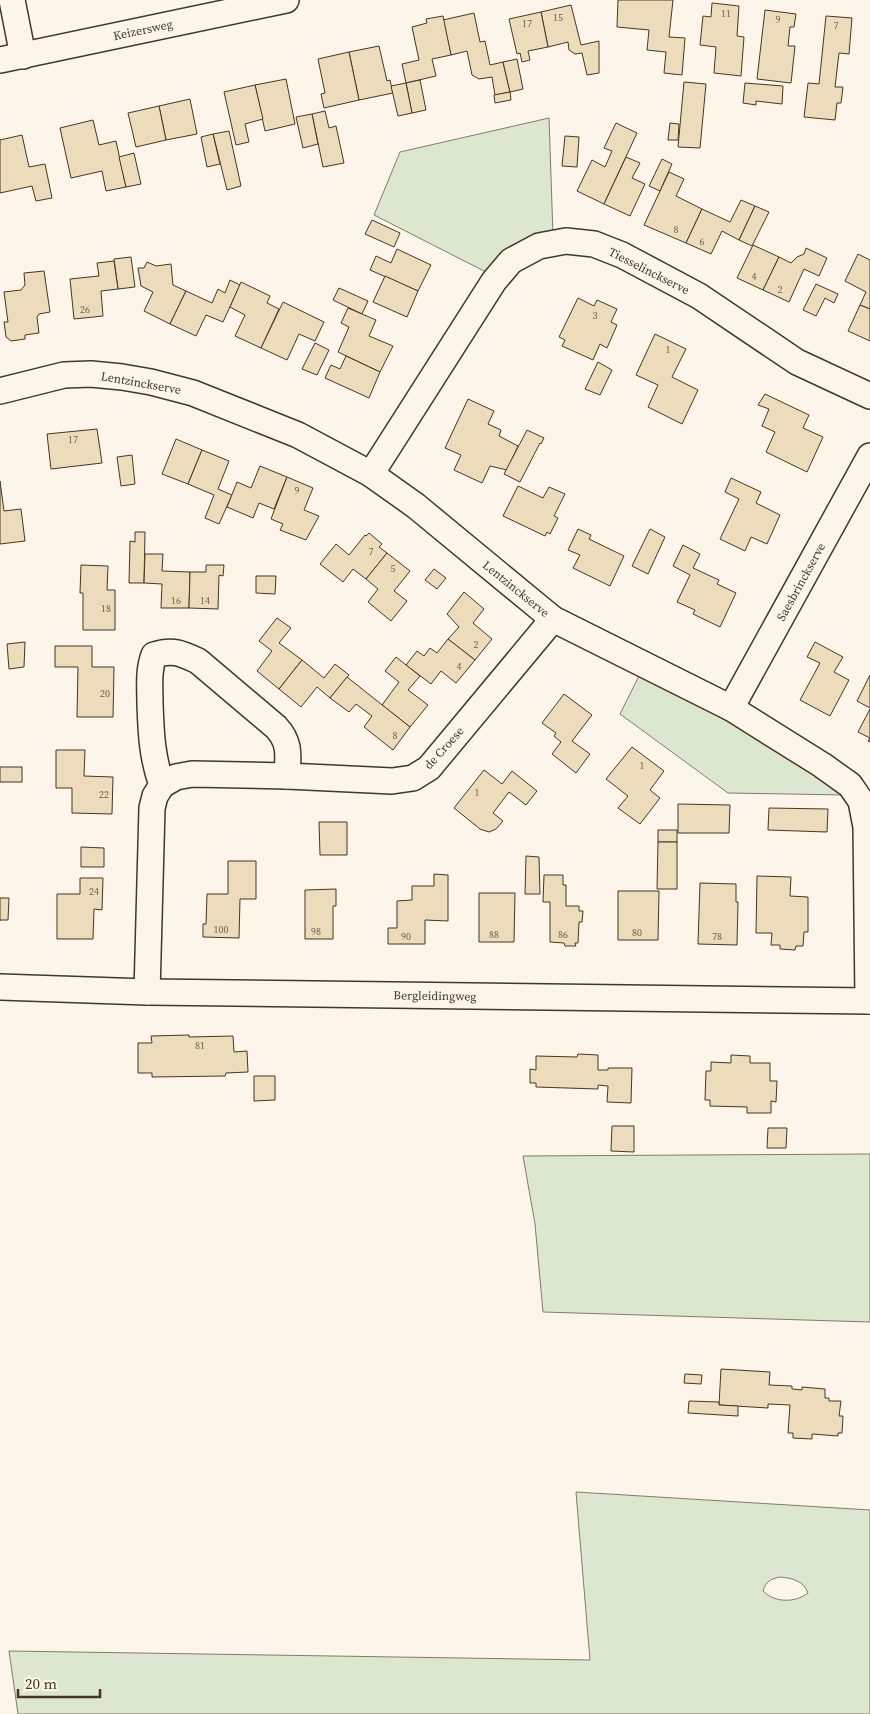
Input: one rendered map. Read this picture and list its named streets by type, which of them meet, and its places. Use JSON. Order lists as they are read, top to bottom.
{
  "streets": {
    "street": [
      "Keizersweg",
      "Tiesselinckserve",
      "Lentzinckserve",
      "Saesbrinckserve",
      "de Croese",
      "Bergleidingweg"
    ]
  },
  "crossings": [
    ["Tiesselinckserve", "Lentzinckserve"],
    ["Lentzinckserve", "Saesbrinckserve"],
    ["Lentzinckserve", "de Croese"],
    ["Lentzinckserve", "Bergleidingweg"]
  ],
  "house_numbers": [
    "11",
    "15",
    "9",
    "17",
    "7",
    "8",
    "6",
    "4",
    "2",
    "26",
    "3",
    "1",
    "17",
    "9",
    "7",
    "5",
    "16",
    "14",
    "18",
    "2",
    "4",
    "20",
    "8",
    "1",
    "1",
    "22",
    "24",
    "100",
    "98",
    "80",
    "88",
    "86",
    "90",
    "78",
    "81"
  ],
  "scale_bar": "20 m"
}
